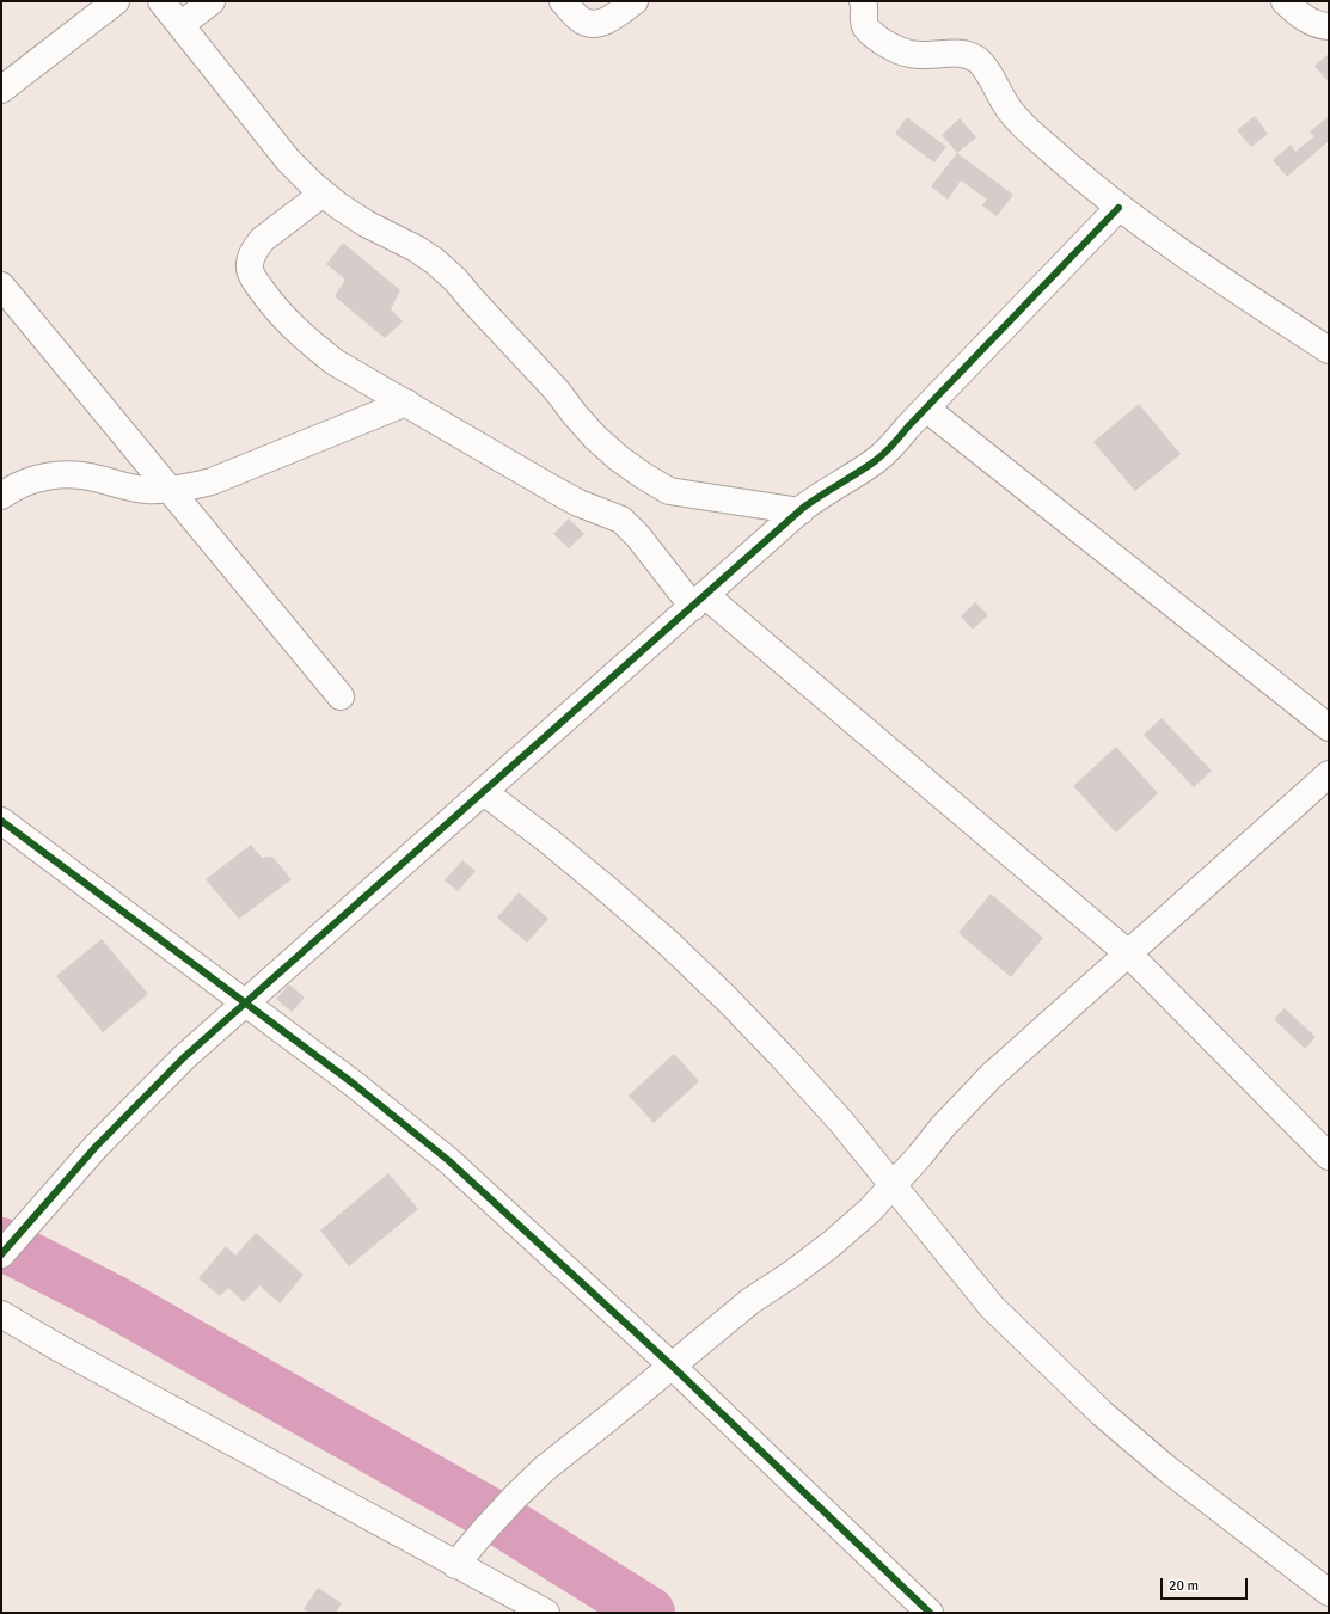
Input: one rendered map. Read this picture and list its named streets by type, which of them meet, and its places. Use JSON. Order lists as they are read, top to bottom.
{
  "scale_bar": "20 m"
}
